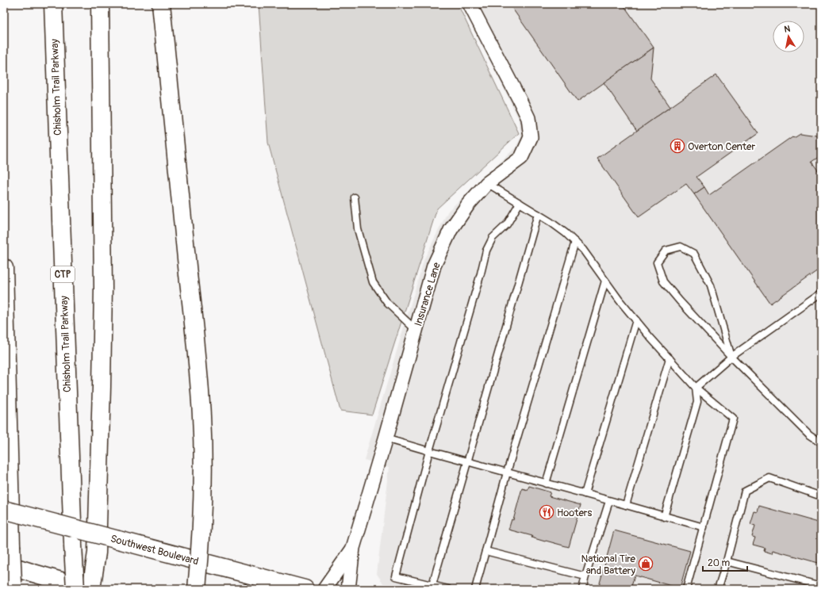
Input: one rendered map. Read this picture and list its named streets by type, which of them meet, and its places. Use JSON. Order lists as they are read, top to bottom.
{
  "streets": {
    "main road": ["Chisholm Trail Parkway", "CTP", "Southwest Boulevard"],
    "street": ["Insurance Lane"]
  },
  "places": {
    "building": ["Overton Center"],
    "restaurant": ["Hooters"],
    "shop": ["National Tire and Battery"]
  },
  "scale_bar": "20 m",
  "north": "top"
}
